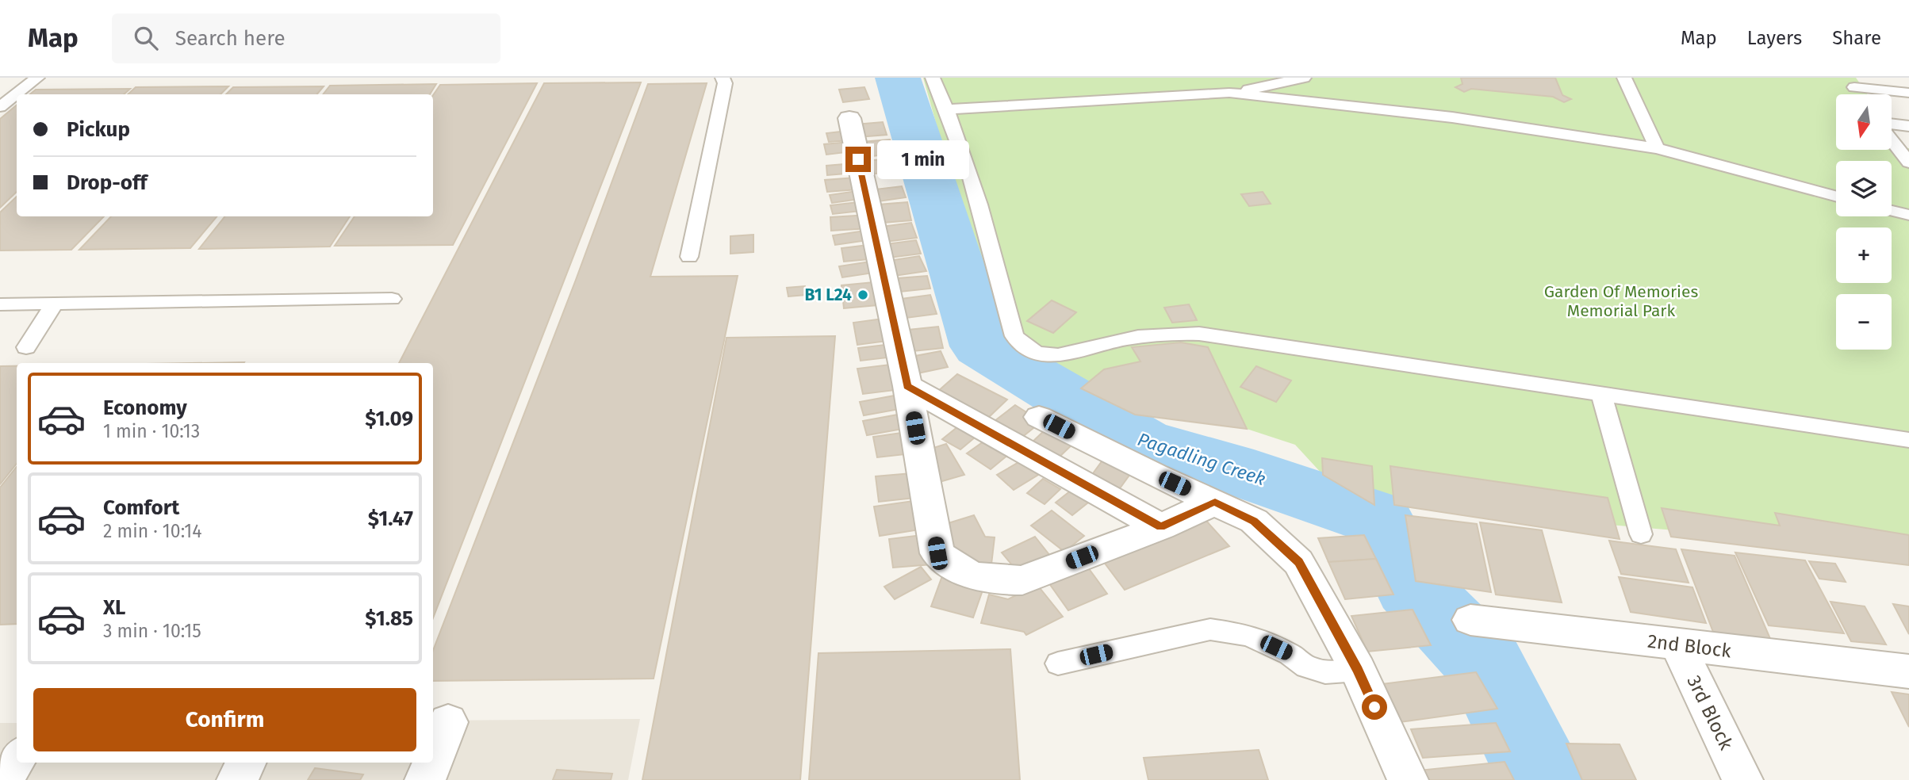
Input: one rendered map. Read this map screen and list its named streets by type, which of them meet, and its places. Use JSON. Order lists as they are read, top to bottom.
{
  "streets": {
    "street": ["2nd Block", "3rd Block"]
  },
  "crossings": [
    ["2nd Block", "3rd Block"]
  ],
  "water": ["Pagadling Creek"],
  "parks": ["Garden Of Memories Memorial Park"],
  "places": ["B1 L24"],
  "north": "bottom",
  "page": {
    "header": "Map",
    "search": "Search here",
    "nav": ["Map", "Layers", "Share"],
    "map_buttons": ["+", "−"],
    "banner": ["Pickup", "Drop-off"],
    "bubble": "1 min",
    "list": [
      {
        "name": "Economy",
        "note": "1 min · 10:13",
        "value": "$1.09"
      },
      {
        "name": "Comfort",
        "note": "2 min · 10:14",
        "value": "$1.47"
      },
      {
        "name": "XL",
        "note": "3 min · 10:15",
        "value": "$1.85"
      }
    ],
    "buttons": "Confirm"
  }
}
